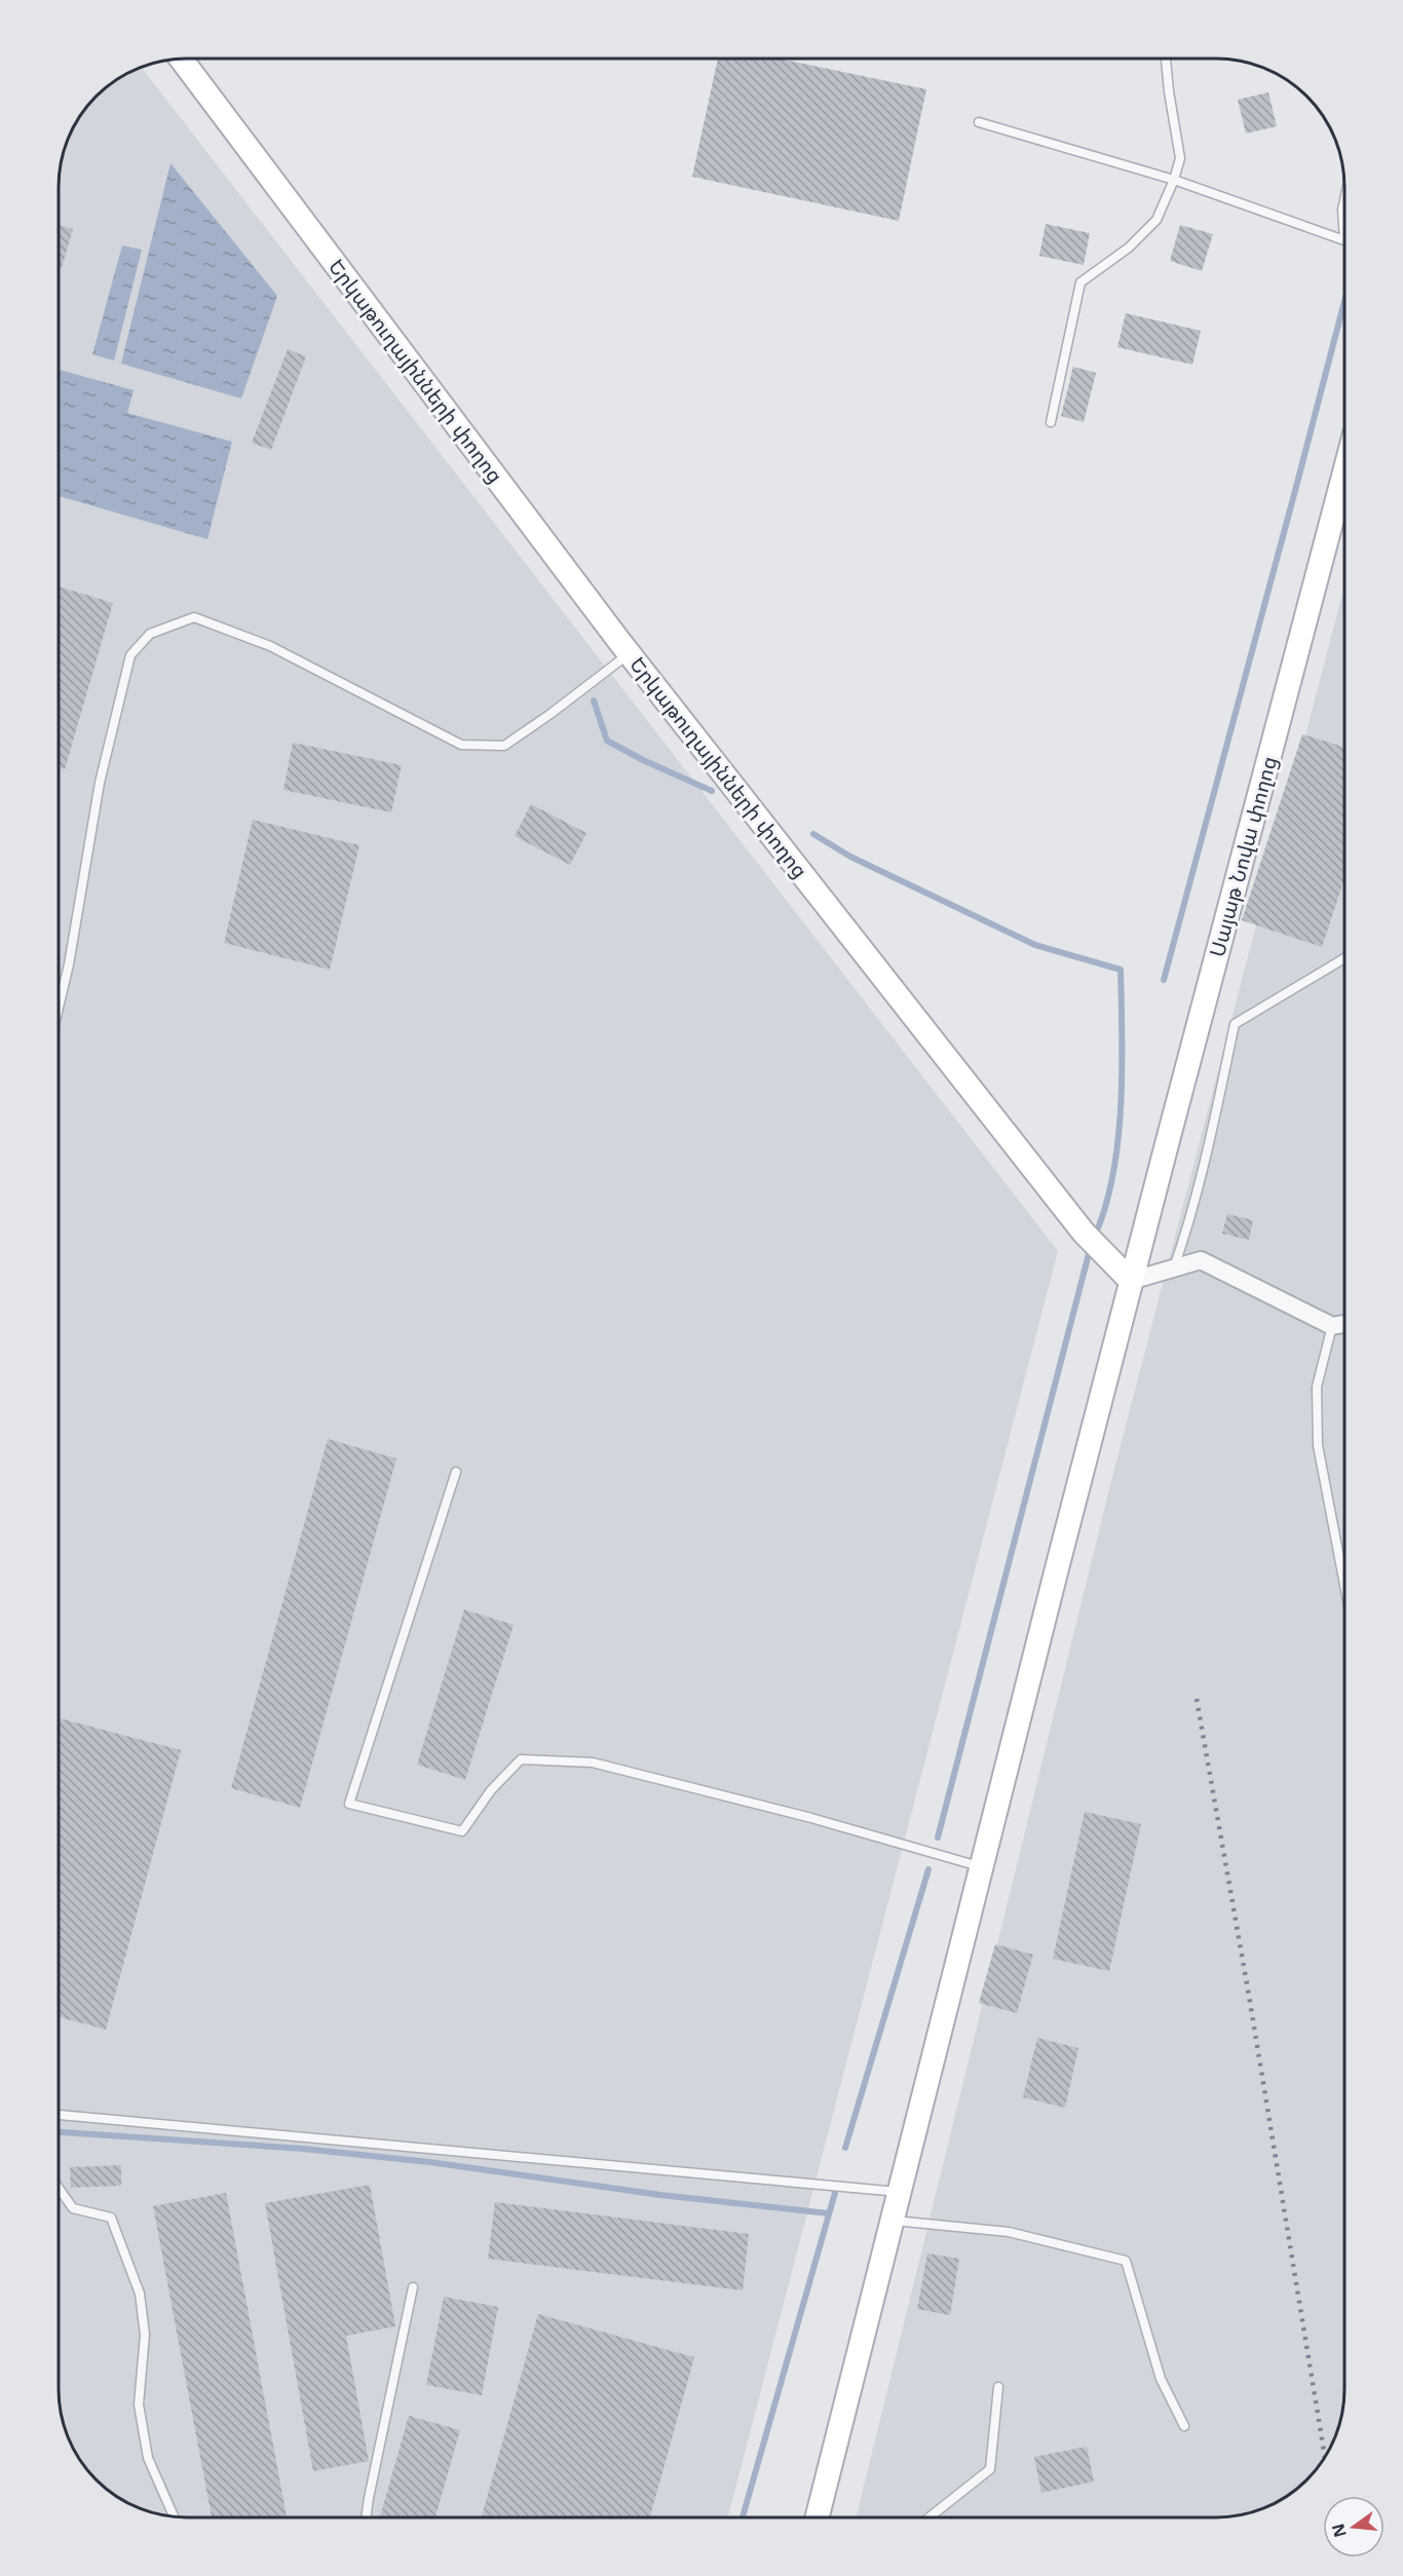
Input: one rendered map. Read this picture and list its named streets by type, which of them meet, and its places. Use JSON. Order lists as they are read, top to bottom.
{
  "streets": {
    "main road": ["Երկաթուղայինների փողոց", "Սայաթ Նովա փողոց"]
  },
  "crossings": [
    ["Երկաթուղայինների փողոց", "Սայաթ Նովա փողոց"]
  ],
  "north": "left"
}
